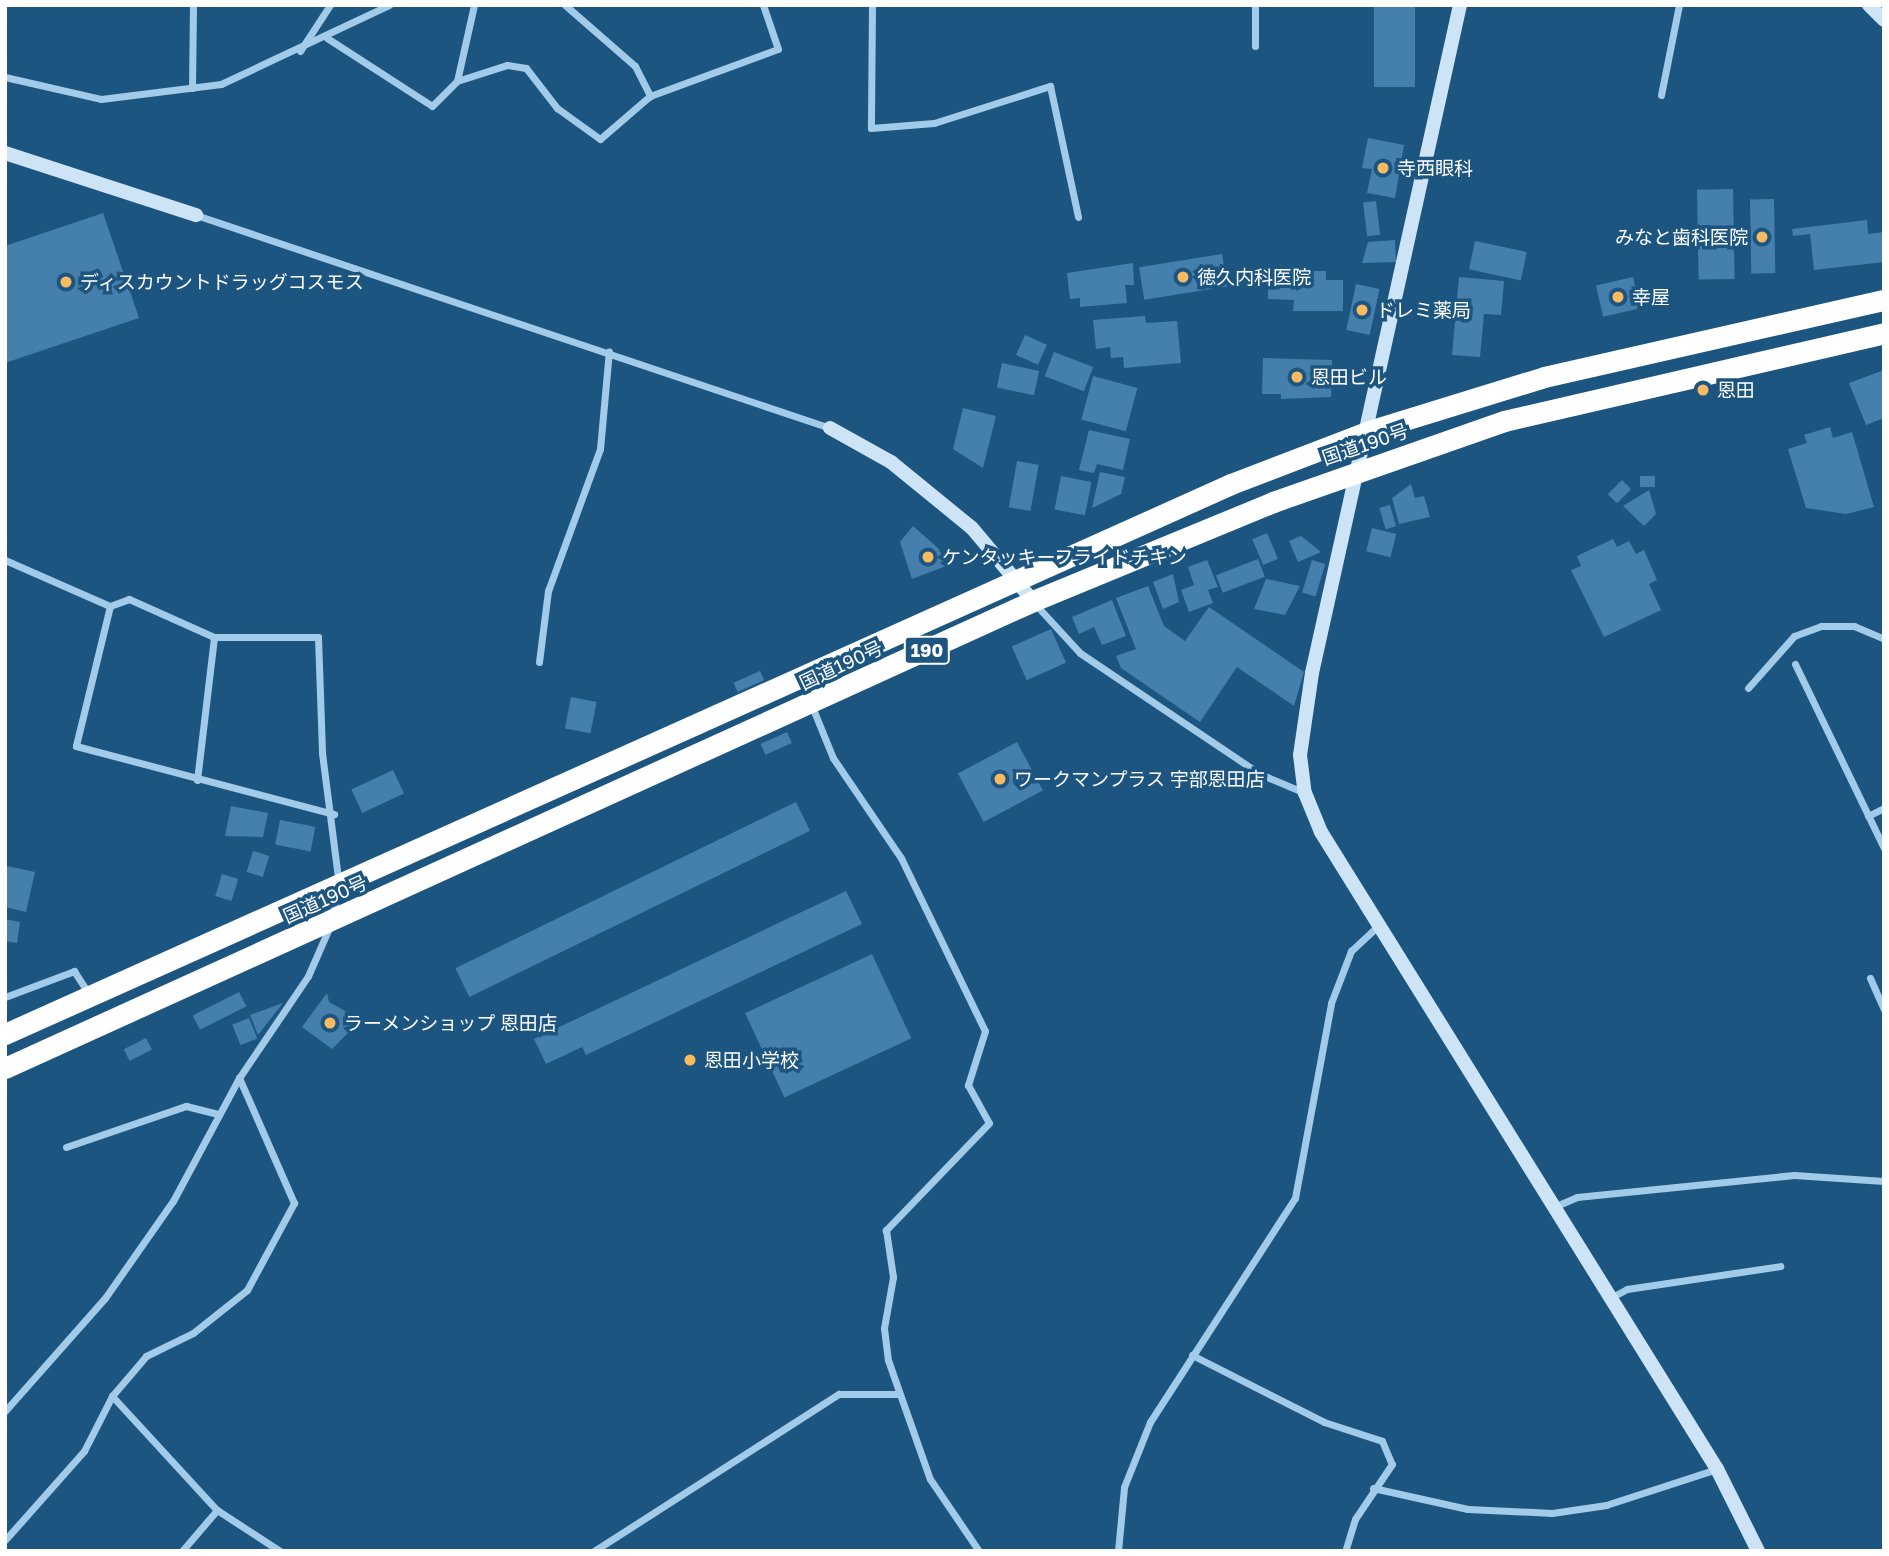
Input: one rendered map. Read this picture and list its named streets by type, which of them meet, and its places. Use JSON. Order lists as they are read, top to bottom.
{
  "streets": {
    "highway": ["国道190号", "190"]
  },
  "places": [
    "寺西眼科",
    "みなと歯科医院",
    "徳久内科医院",
    "ディスカウントドラッグコスモス",
    "幸屋",
    "ドレミ薬局",
    "恩田ビル",
    "恩田",
    "ケンタッキーフライドチキン",
    "ワークマンプラス 宇部恩田店",
    "ラーメンショップ 恩田店",
    "恩田小学校"
  ]
}
